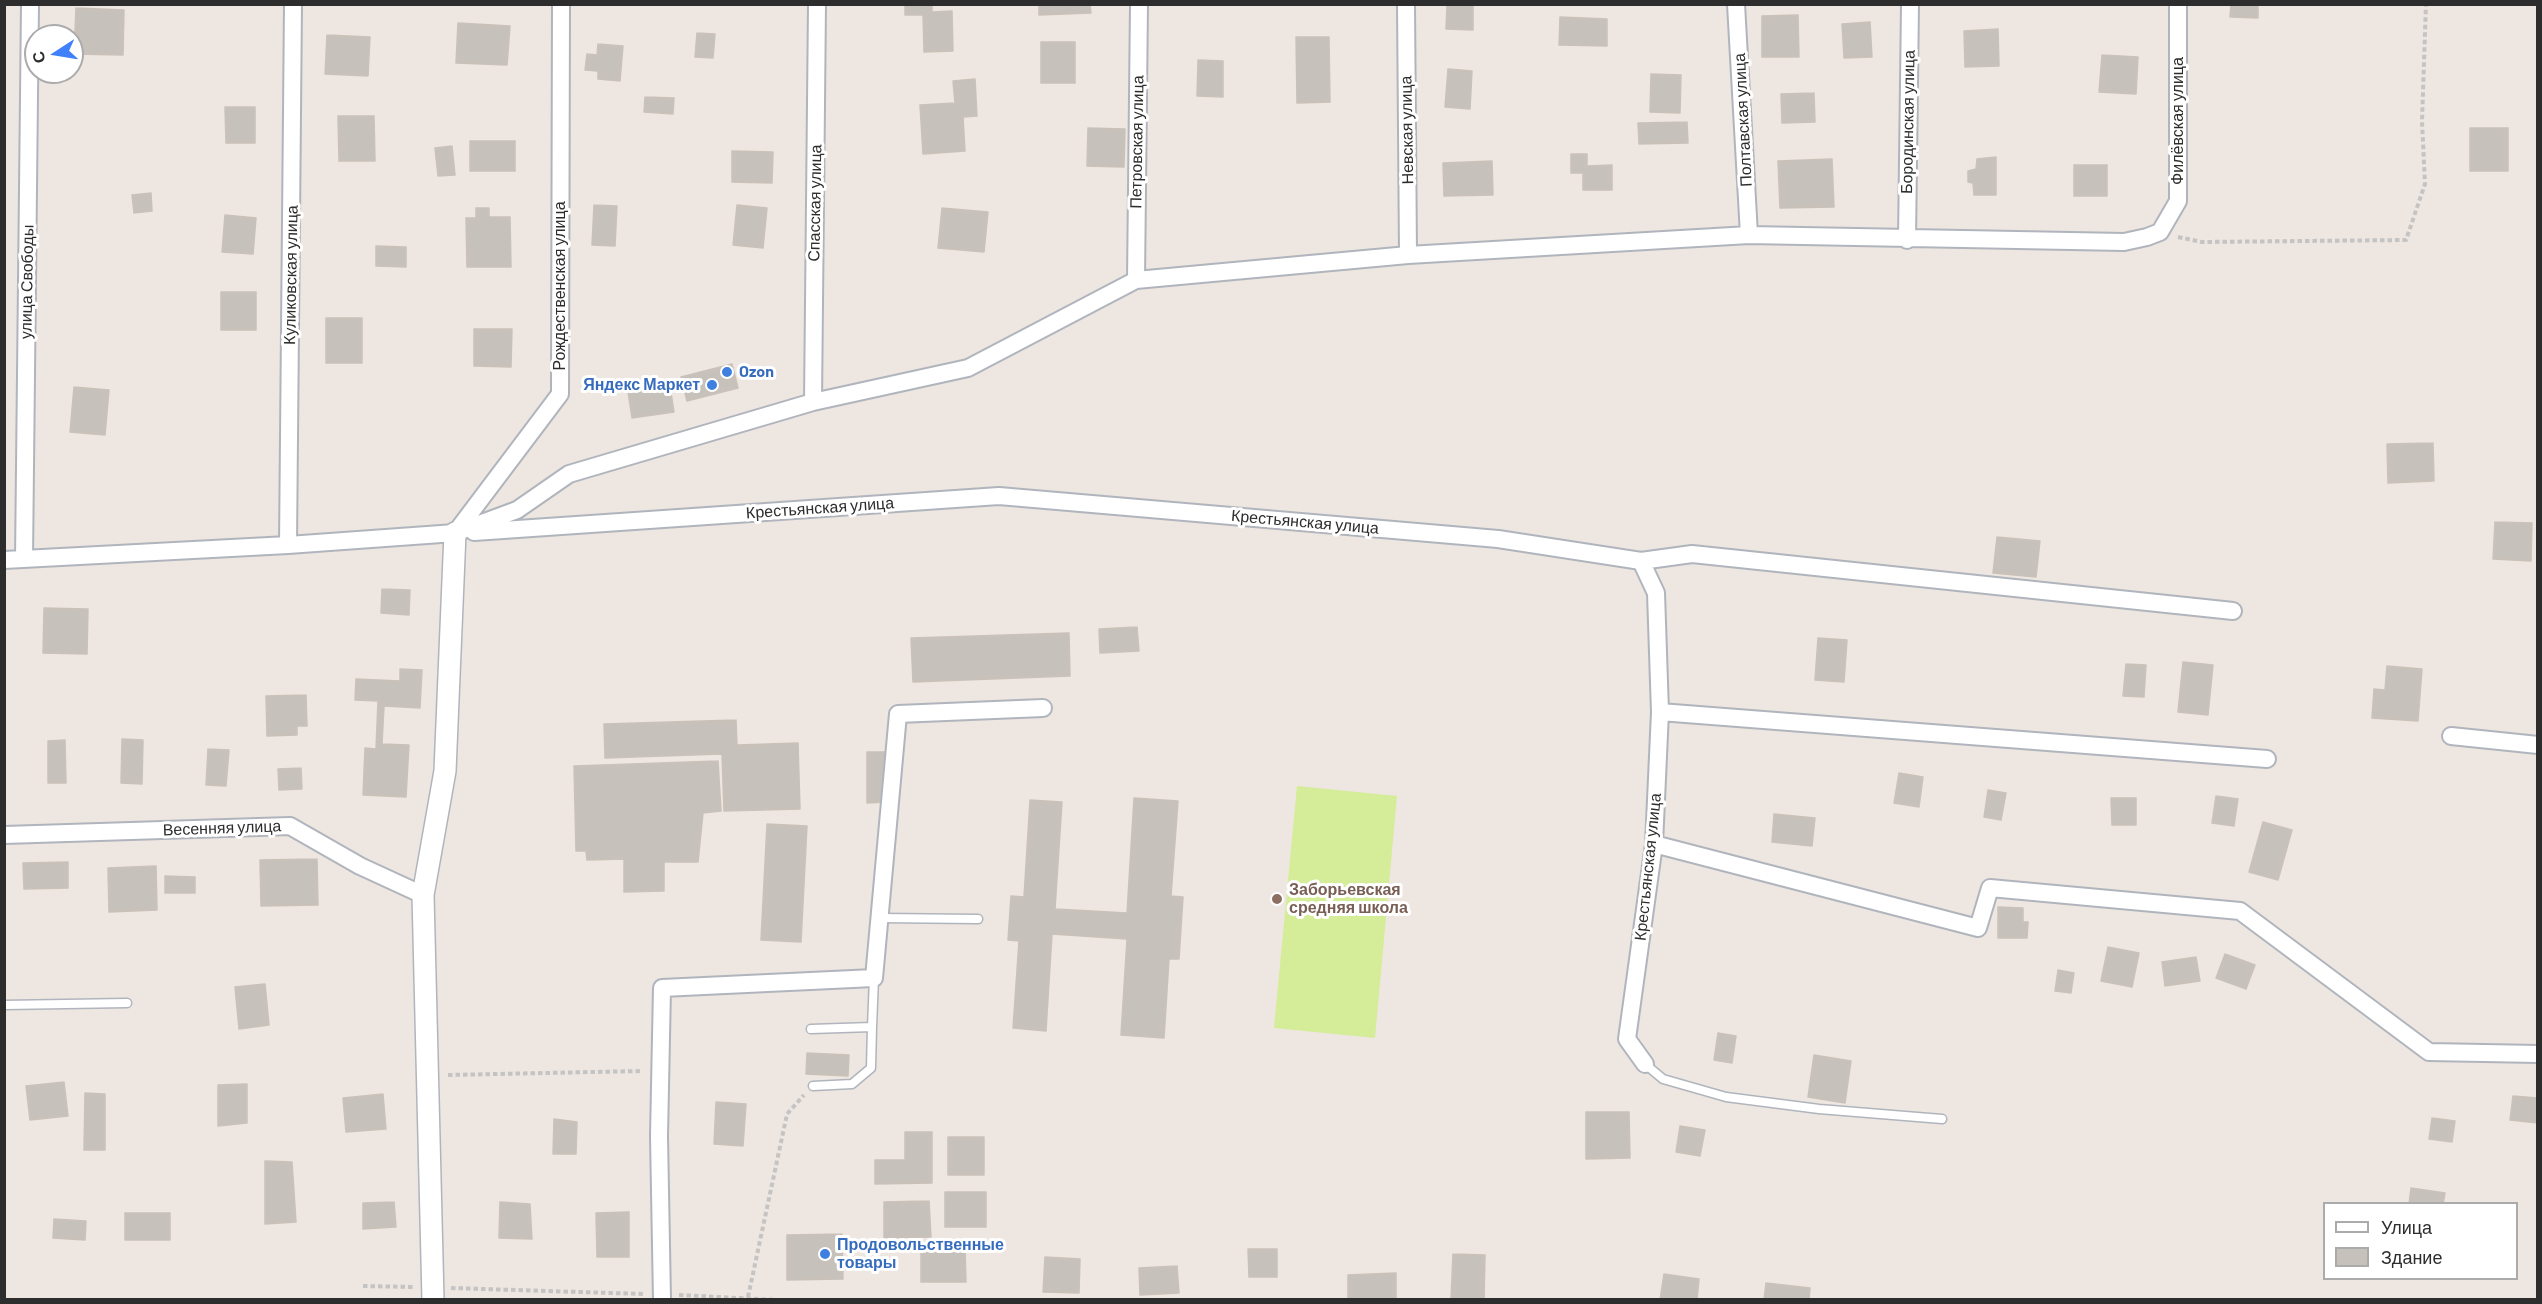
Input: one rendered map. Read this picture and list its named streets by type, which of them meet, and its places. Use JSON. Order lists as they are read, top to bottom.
{
  "streets": {
    "street": [
      "Полтавская улица",
      "Филёвская улица",
      "Бородинская улица",
      "Невская улица",
      "Петровская улица",
      "Спасская улица",
      "Куликовская улица",
      "улица Свободы",
      "Рождественская улица",
      "Крестьянская улица",
      "Весенняя улица"
    ]
  },
  "crossings": [
    ["Филёвская улица", "Бородинская улица"],
    ["Куликовская улица", "Крестьянская улица"],
    ["улица Свободы", "Крестьянская улица"],
    ["Рождественская улица", "Крестьянская улица"]
  ],
  "places": [
    "Ozon",
    "Яндекс Маркет",
    "Заборьевская средняя школа",
    "Продовольственные товары"
  ],
  "legend": ["Улица", "Здание"],
  "north": "left"
}
